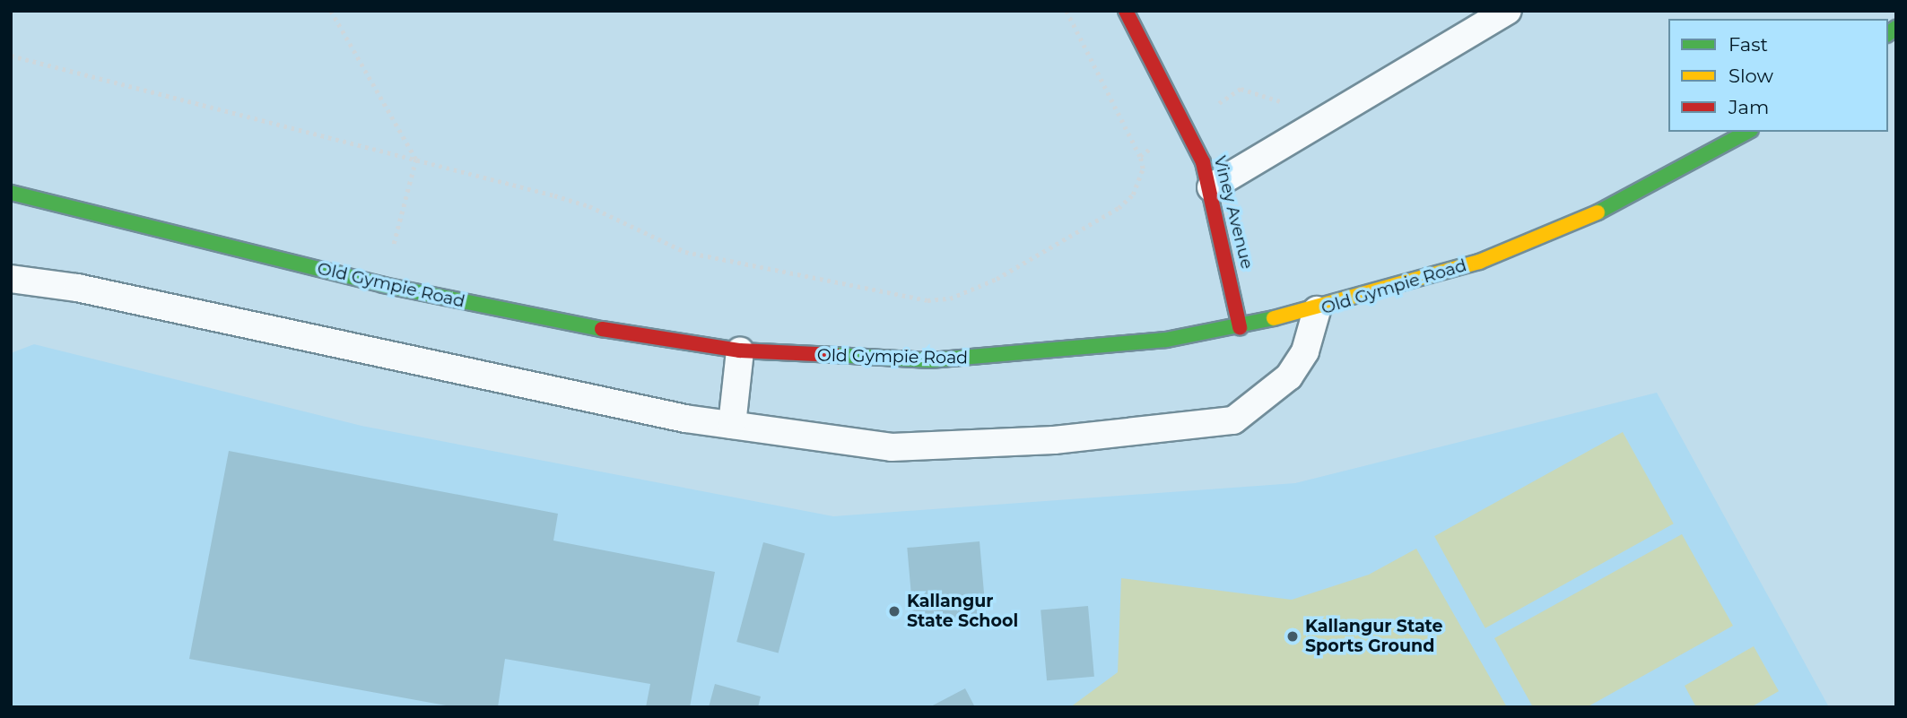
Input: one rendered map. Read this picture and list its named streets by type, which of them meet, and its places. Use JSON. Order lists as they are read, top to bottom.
{
  "streets": {
    "main road": ["Viney Avenue", "Old Gympie Road"]
  },
  "crossings": [
    ["Viney Avenue", "Old Gympie Road"]
  ],
  "places": ["Kallangur State School", "Kallangur State Sports Ground"],
  "legend": ["Fast", "Slow", "Jam"]
}
